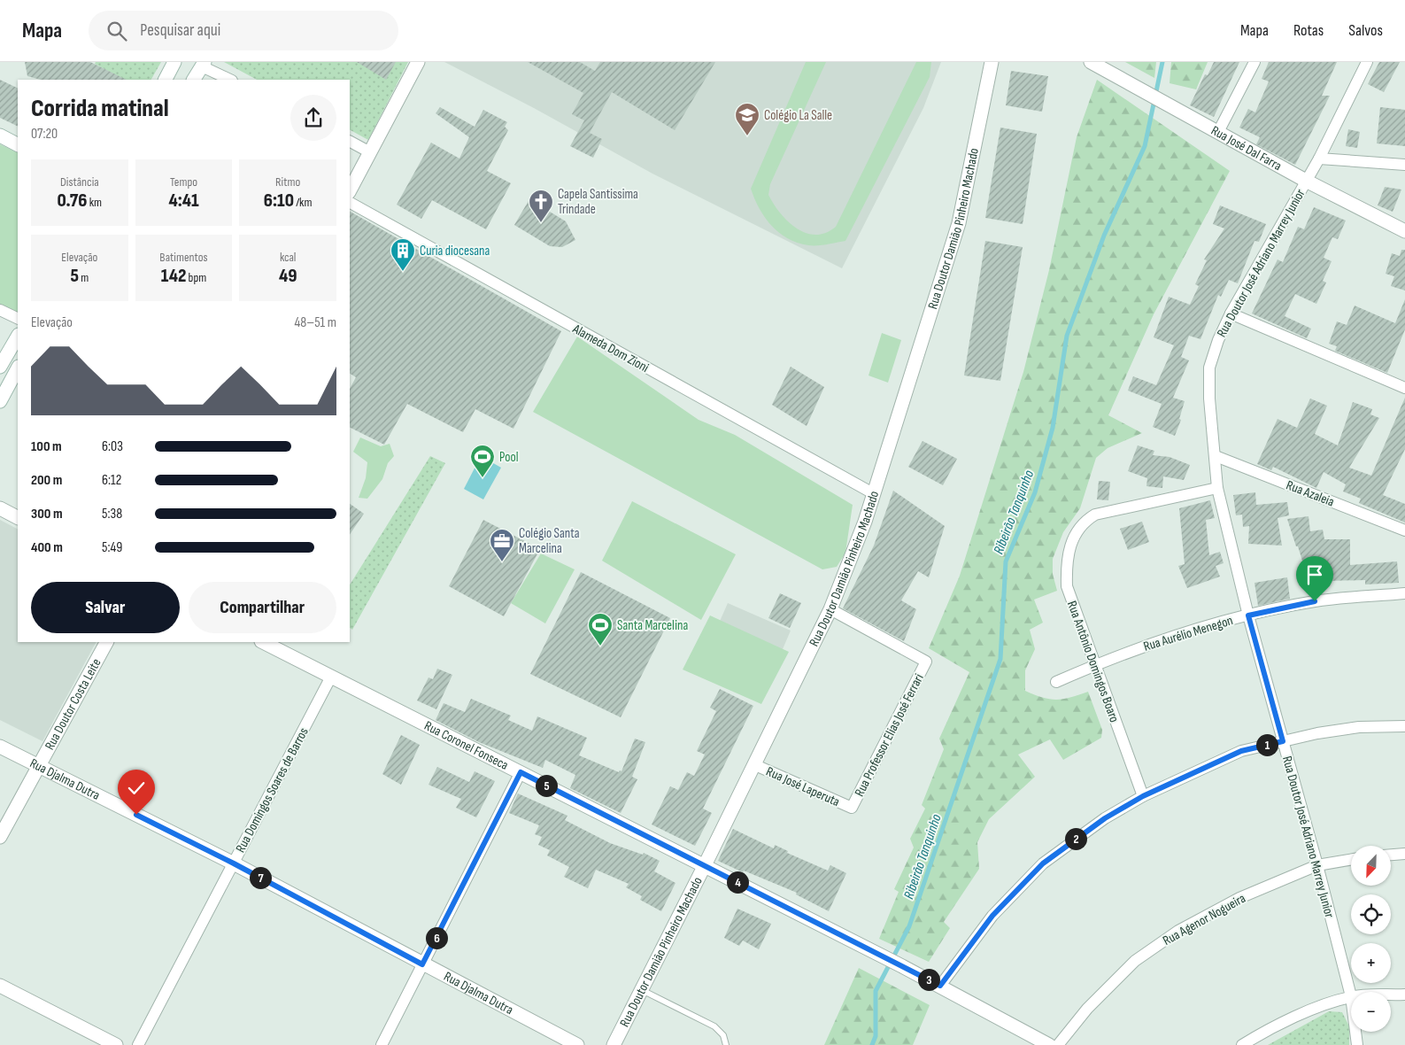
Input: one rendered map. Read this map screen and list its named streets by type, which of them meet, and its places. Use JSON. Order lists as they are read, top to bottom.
{
  "streets": {
    "street": [
      "Rua José Dal Farra",
      "Rua Doutor Damião Pinheiro Machado",
      "Rua Doutor José Adriano Marrey Junior",
      "Alameda Dom Zioni",
      "Rua Azaleia",
      "Rua Aurélio Menegon",
      "Rua Antônio Domingos Boaro",
      "Rua Doutor Costa Leite",
      "Rua Professor Elias José Ferrari",
      "Rua Coronel Fonseca",
      "Rua Djalma Dutra",
      "Rua José Laperuta",
      "Rua Domingos Soares de Barros",
      "Rua Agenor Nogueira"
    ]
  },
  "crossings": [
    ["Rua José Dal Farra", "Rua Doutor José Adriano Marrey Junior"],
    ["Rua Doutor Damião Pinheiro Machado", "Alameda Dom Zioni"],
    ["Rua Doutor Damião Pinheiro Machado", "Rua Professor Elias José Ferrari"],
    ["Rua Doutor Damião Pinheiro Machado", "Rua Coronel Fonseca"],
    ["Rua Doutor Damião Pinheiro Machado", "Rua José Laperuta"],
    ["Rua Doutor José Adriano Marrey Junior", "Rua Azaleia"],
    ["Rua Doutor José Adriano Marrey Junior", "Rua Aurélio Menegon"],
    ["Rua Doutor José Adriano Marrey Junior", "Rua Antônio Domingos Boaro"],
    ["Rua Doutor José Adriano Marrey Junior", "Rua Agenor Nogueira"],
    ["Rua Aurélio Menegon", "Rua Antônio Domingos Boaro"],
    ["Rua Doutor Costa Leite", "Rua Djalma Dutra"],
    ["Rua Professor Elias José Ferrari", "Rua José Laperuta"],
    ["Rua Coronel Fonseca", "Rua Domingos Soares de Barros"],
    ["Rua Djalma Dutra", "Rua Domingos Soares de Barros"]
  ],
  "water": ["Ribeirão Tanquinho"],
  "places": {
    "school or university": ["Colégio La Salle"],
    "church": ["Capela Santissima Trindade"],
    "building": ["Curia diocesana"],
    "sports": ["Pool", "Santa Marcelina"],
    "office": ["Colégio Santa Marcelina"]
  },
  "north": "bottom left",
  "page": {
    "header": "Mapa",
    "search": "Pesquisar aqui",
    "nav": ["Mapa", "Rotas", "Salvos"],
    "heading": ["Corrida matinal", "07:20"],
    "stats": [
      ["Distância", "0.76 km"],
      ["Tempo", "4:41"],
      ["Ritmo", "6:10 /km"],
      ["Elevação", "5 m"],
      ["Batimentos", "142 bpm"],
      ["kcal", "49"]
    ],
    "chart": ["Elevação", "48–51 m"],
    "list": [
      {
        "name": "100 m",
        "note": "6:03"
      },
      {
        "name": "200 m",
        "note": "6:12"
      },
      {
        "name": "300 m",
        "note": "5:38"
      },
      {
        "name": "400 m",
        "note": "5:49"
      }
    ],
    "buttons": ["Salvar", "Compartilhar"],
    "pins": [
      "1",
      "5",
      "2",
      "7",
      "4",
      "6",
      "3"
    ],
    "map_buttons": ["+", "−"]
  }
}
